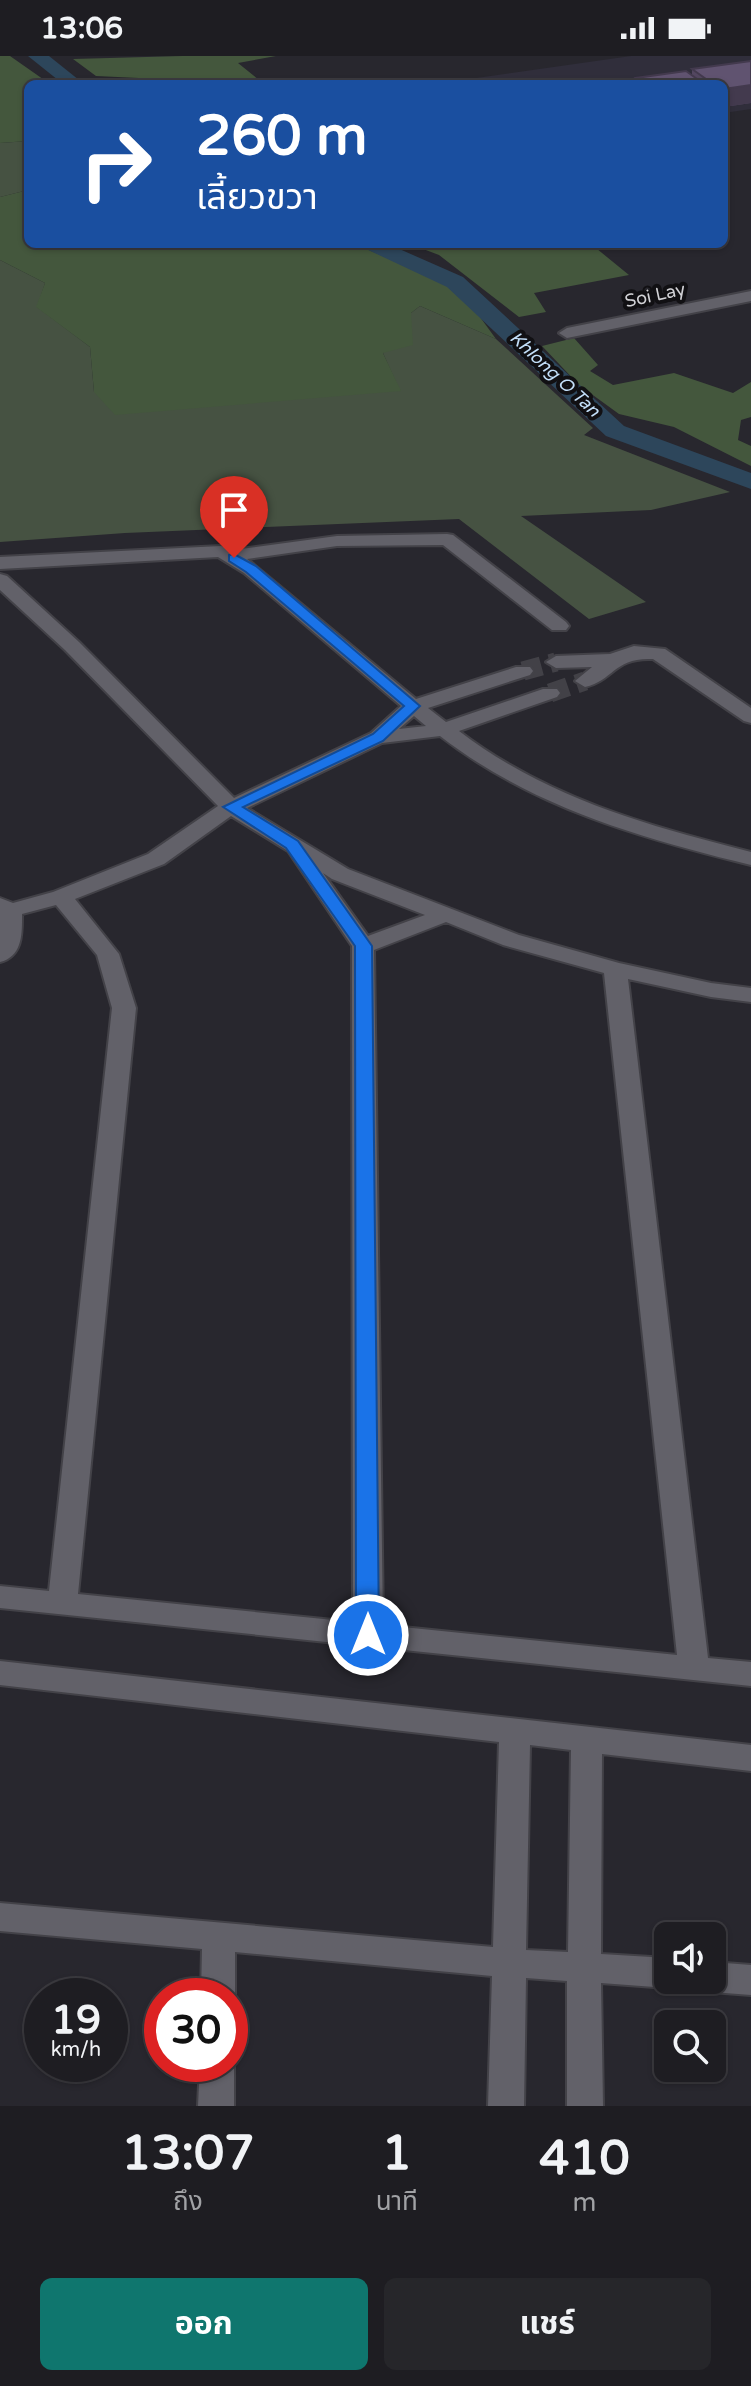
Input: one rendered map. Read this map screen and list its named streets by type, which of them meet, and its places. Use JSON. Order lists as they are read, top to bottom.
{
  "streets": {
    "street": ["Soi Lay"]
  },
  "water": ["Khlong O Tan"],
  "page": {
    "status": "13:06",
    "turn": ["260 m", "เลี้ยวขวา"],
    "speed": "19 km/h",
    "limit": "30",
    "eta": [
      "13:07",
      "ถึง",
      "1",
      "นาที",
      "410",
      "m"
    ],
    "buttons": ["ออก", "แชร์"]
  }
}
